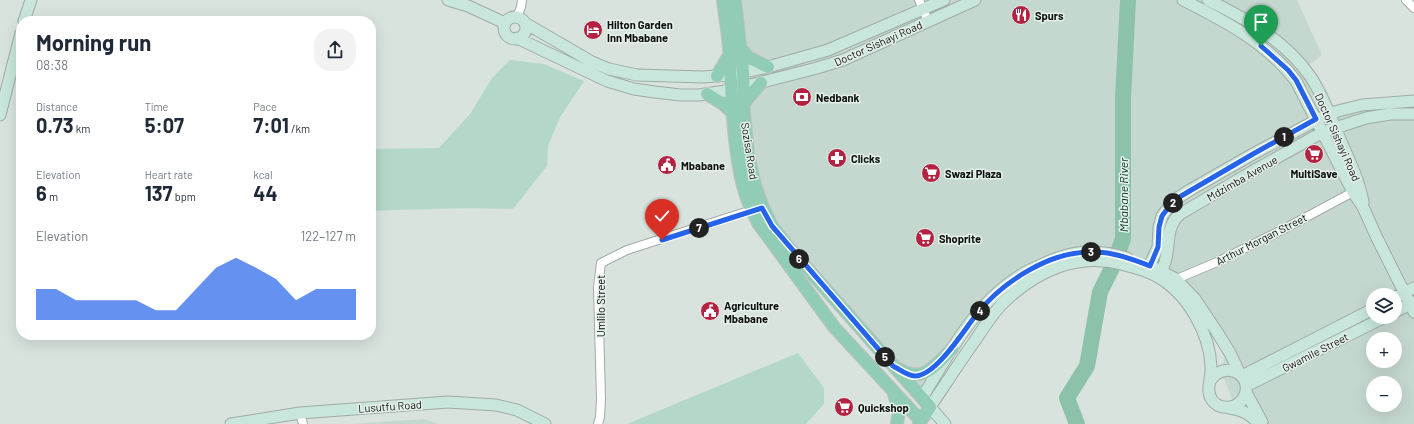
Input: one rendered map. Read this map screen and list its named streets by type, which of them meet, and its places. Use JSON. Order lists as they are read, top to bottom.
{
  "streets": {
    "main road": [
      "Doctor Sishayi Road",
      "Sozisa Road",
      "Mdzimba Avenue",
      "Gwamile Street",
      "Lusutfu Road"
    ],
    "street": ["Arthur Morgan Street", "Umlilo Street"]
  },
  "crossings": [
    ["Doctor Sishayi Road", "Sozisa Road"],
    ["Doctor Sishayi Road", "Mdzimba Avenue"],
    ["Doctor Sishayi Road", "Arthur Morgan Street"],
    ["Sozisa Road", "Umlilo Street"]
  ],
  "water": ["Mbabane River"],
  "places": {
    "restaurant": ["Spurs"],
    "hotel": ["Hilton Garden Inn Mbabane"],
    "bank": ["Nedbank"],
    "supermarket": [
      "MultiSave",
      "Swazi Plaza",
      "Shoprite",
      "Quickshop"
    ],
    "pharmacy": ["Clicks"],
    "public building": ["Mbabane", "Agriculture Mbabane"]
  },
  "page": {
    "heading": ["Morning run", "08:38"],
    "stats": [
      ["Distance", "0.73 km"],
      ["Time", "5:07"],
      ["Pace", "7:01 /km"],
      ["Elevation", "6 m"],
      ["Heart rate", "137 bpm"],
      ["kcal", "44"]
    ],
    "pins": [
      "1",
      "2",
      "7",
      "3",
      "6",
      "4",
      "5"
    ],
    "chart": ["Elevation", "122–127 m"],
    "map_buttons": ["+", "−"]
  }
}
